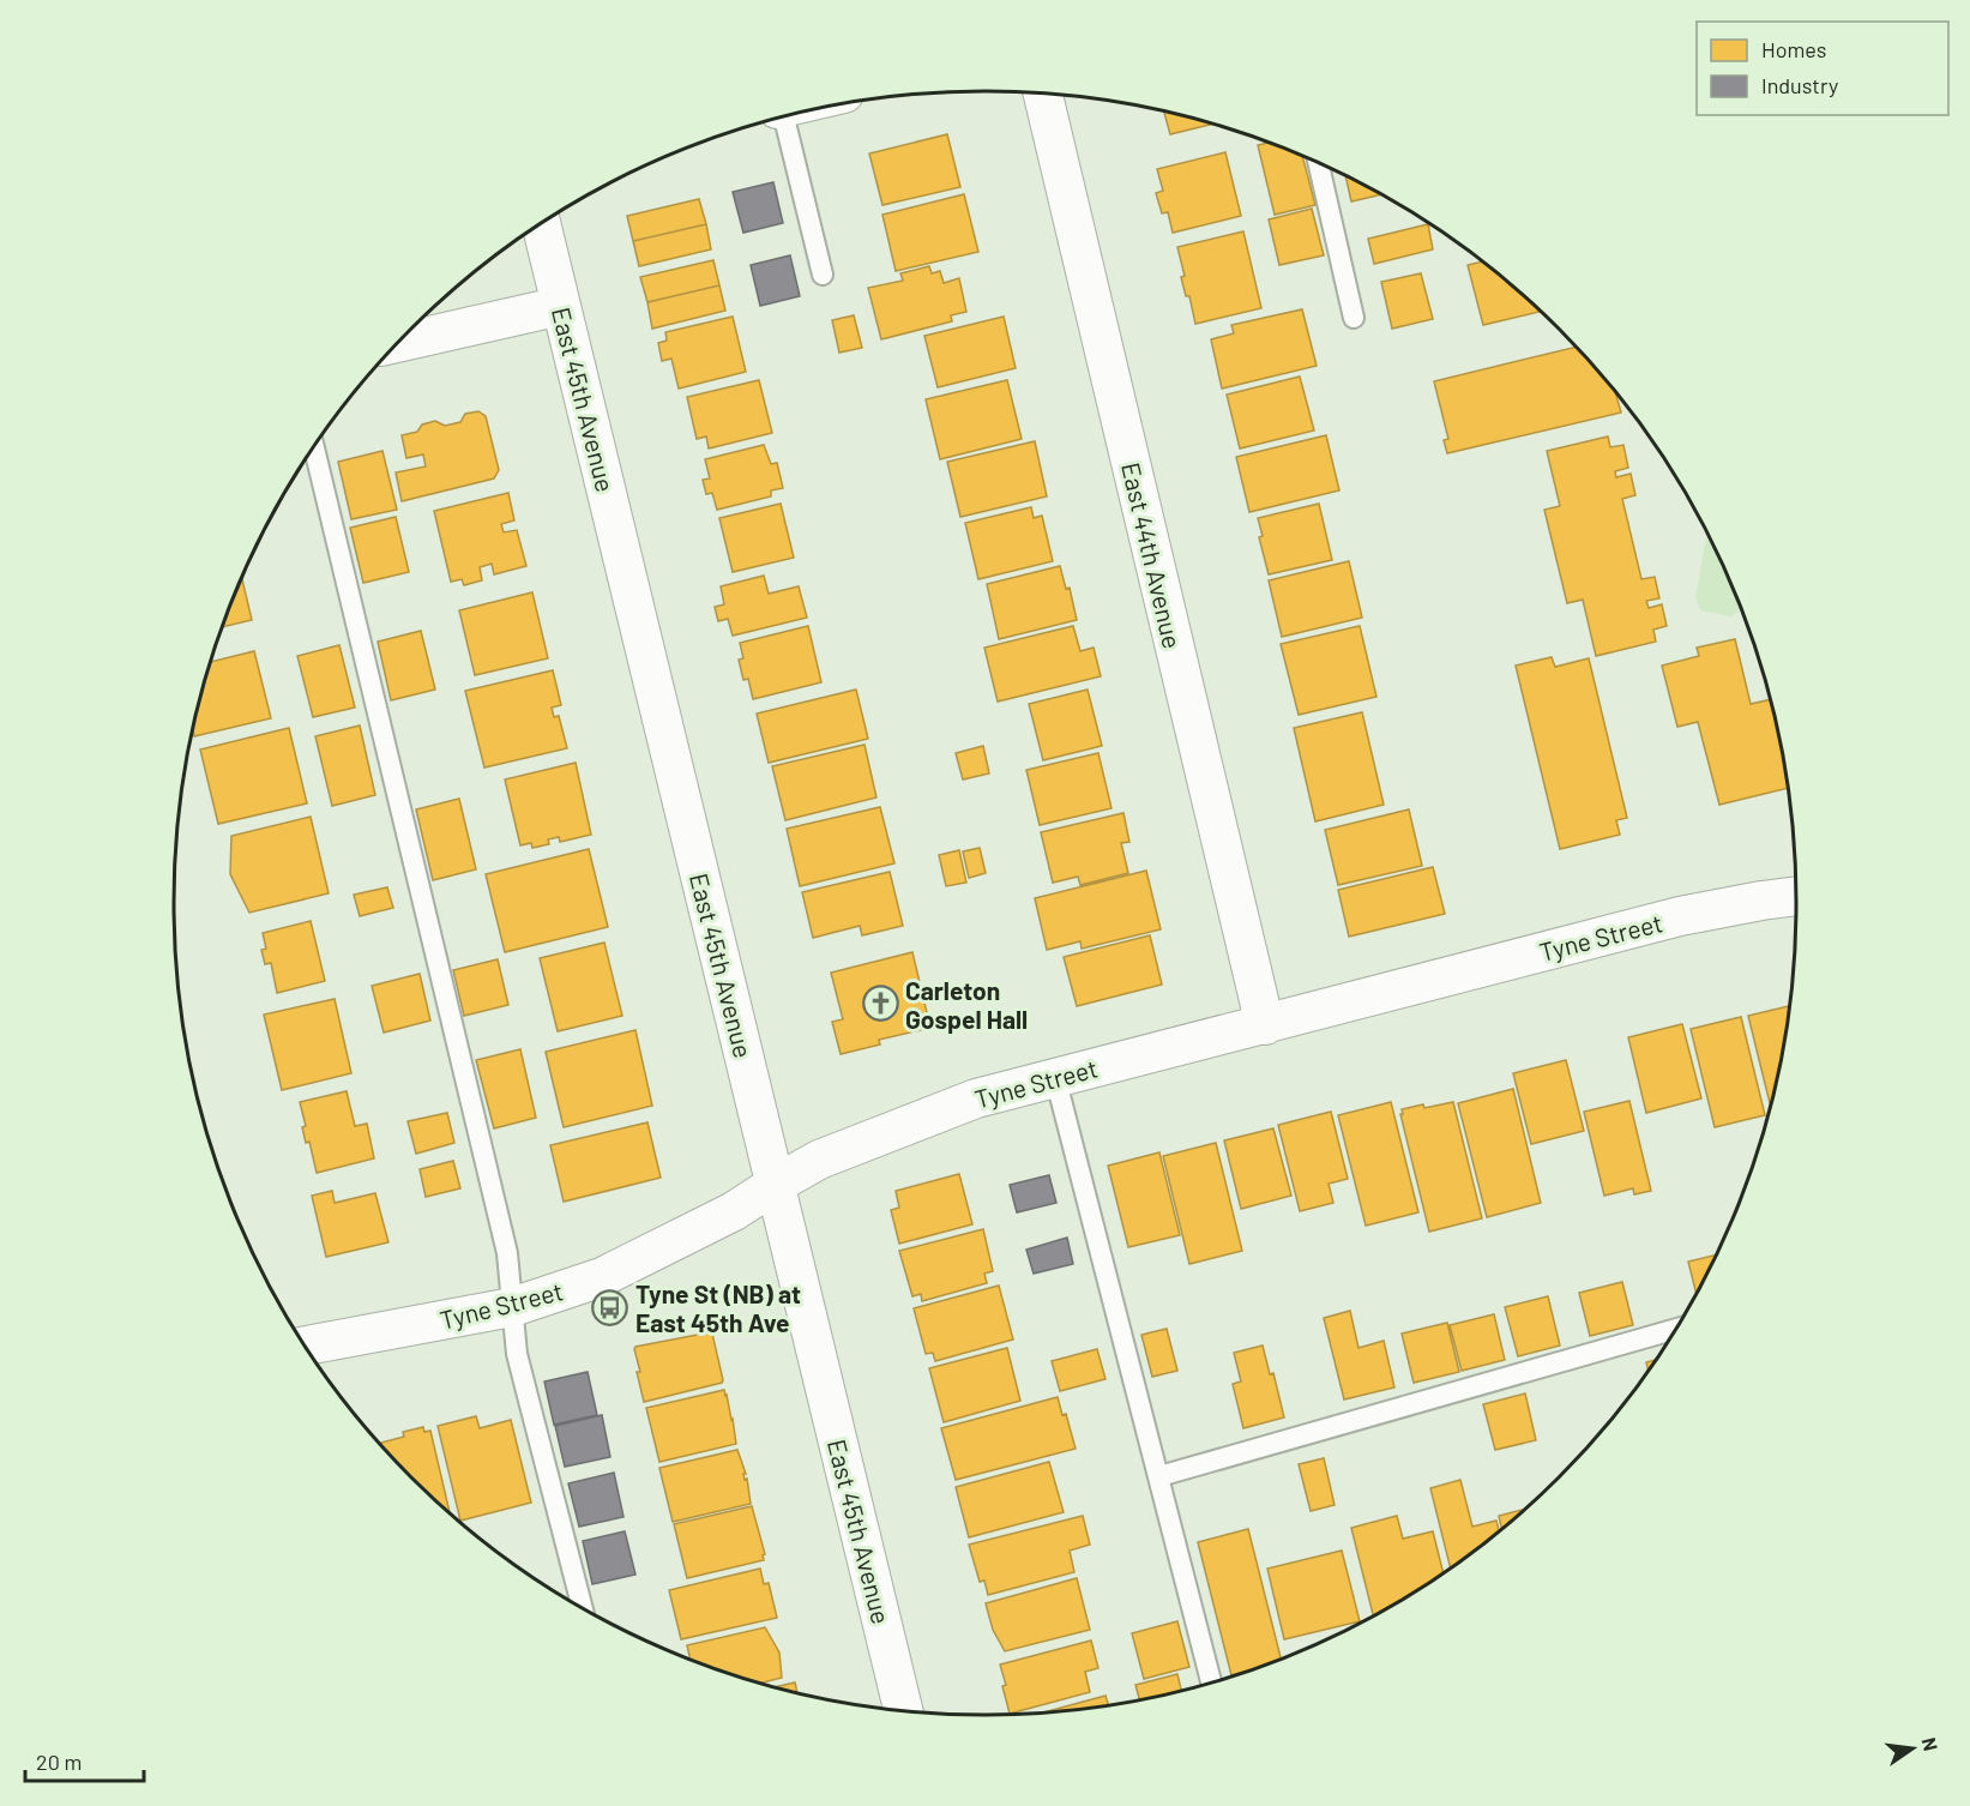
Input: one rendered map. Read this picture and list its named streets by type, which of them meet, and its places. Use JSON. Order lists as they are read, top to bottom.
{
  "streets": {
    "street": ["East 45th Avenue", "East 44th Avenue", "Tyne Street"]
  },
  "crossings": [
    ["East 45th Avenue", "Tyne Street"],
    ["East 44th Avenue", "Tyne Street"]
  ],
  "places": {
    "church": ["Carleton Gospel Hall"],
    "bus stop": ["Tyne St (NB) at East 45th Ave"]
  },
  "legend": ["Homes", "Industry"],
  "scale_bar": "20 m",
  "north": "right"
}
